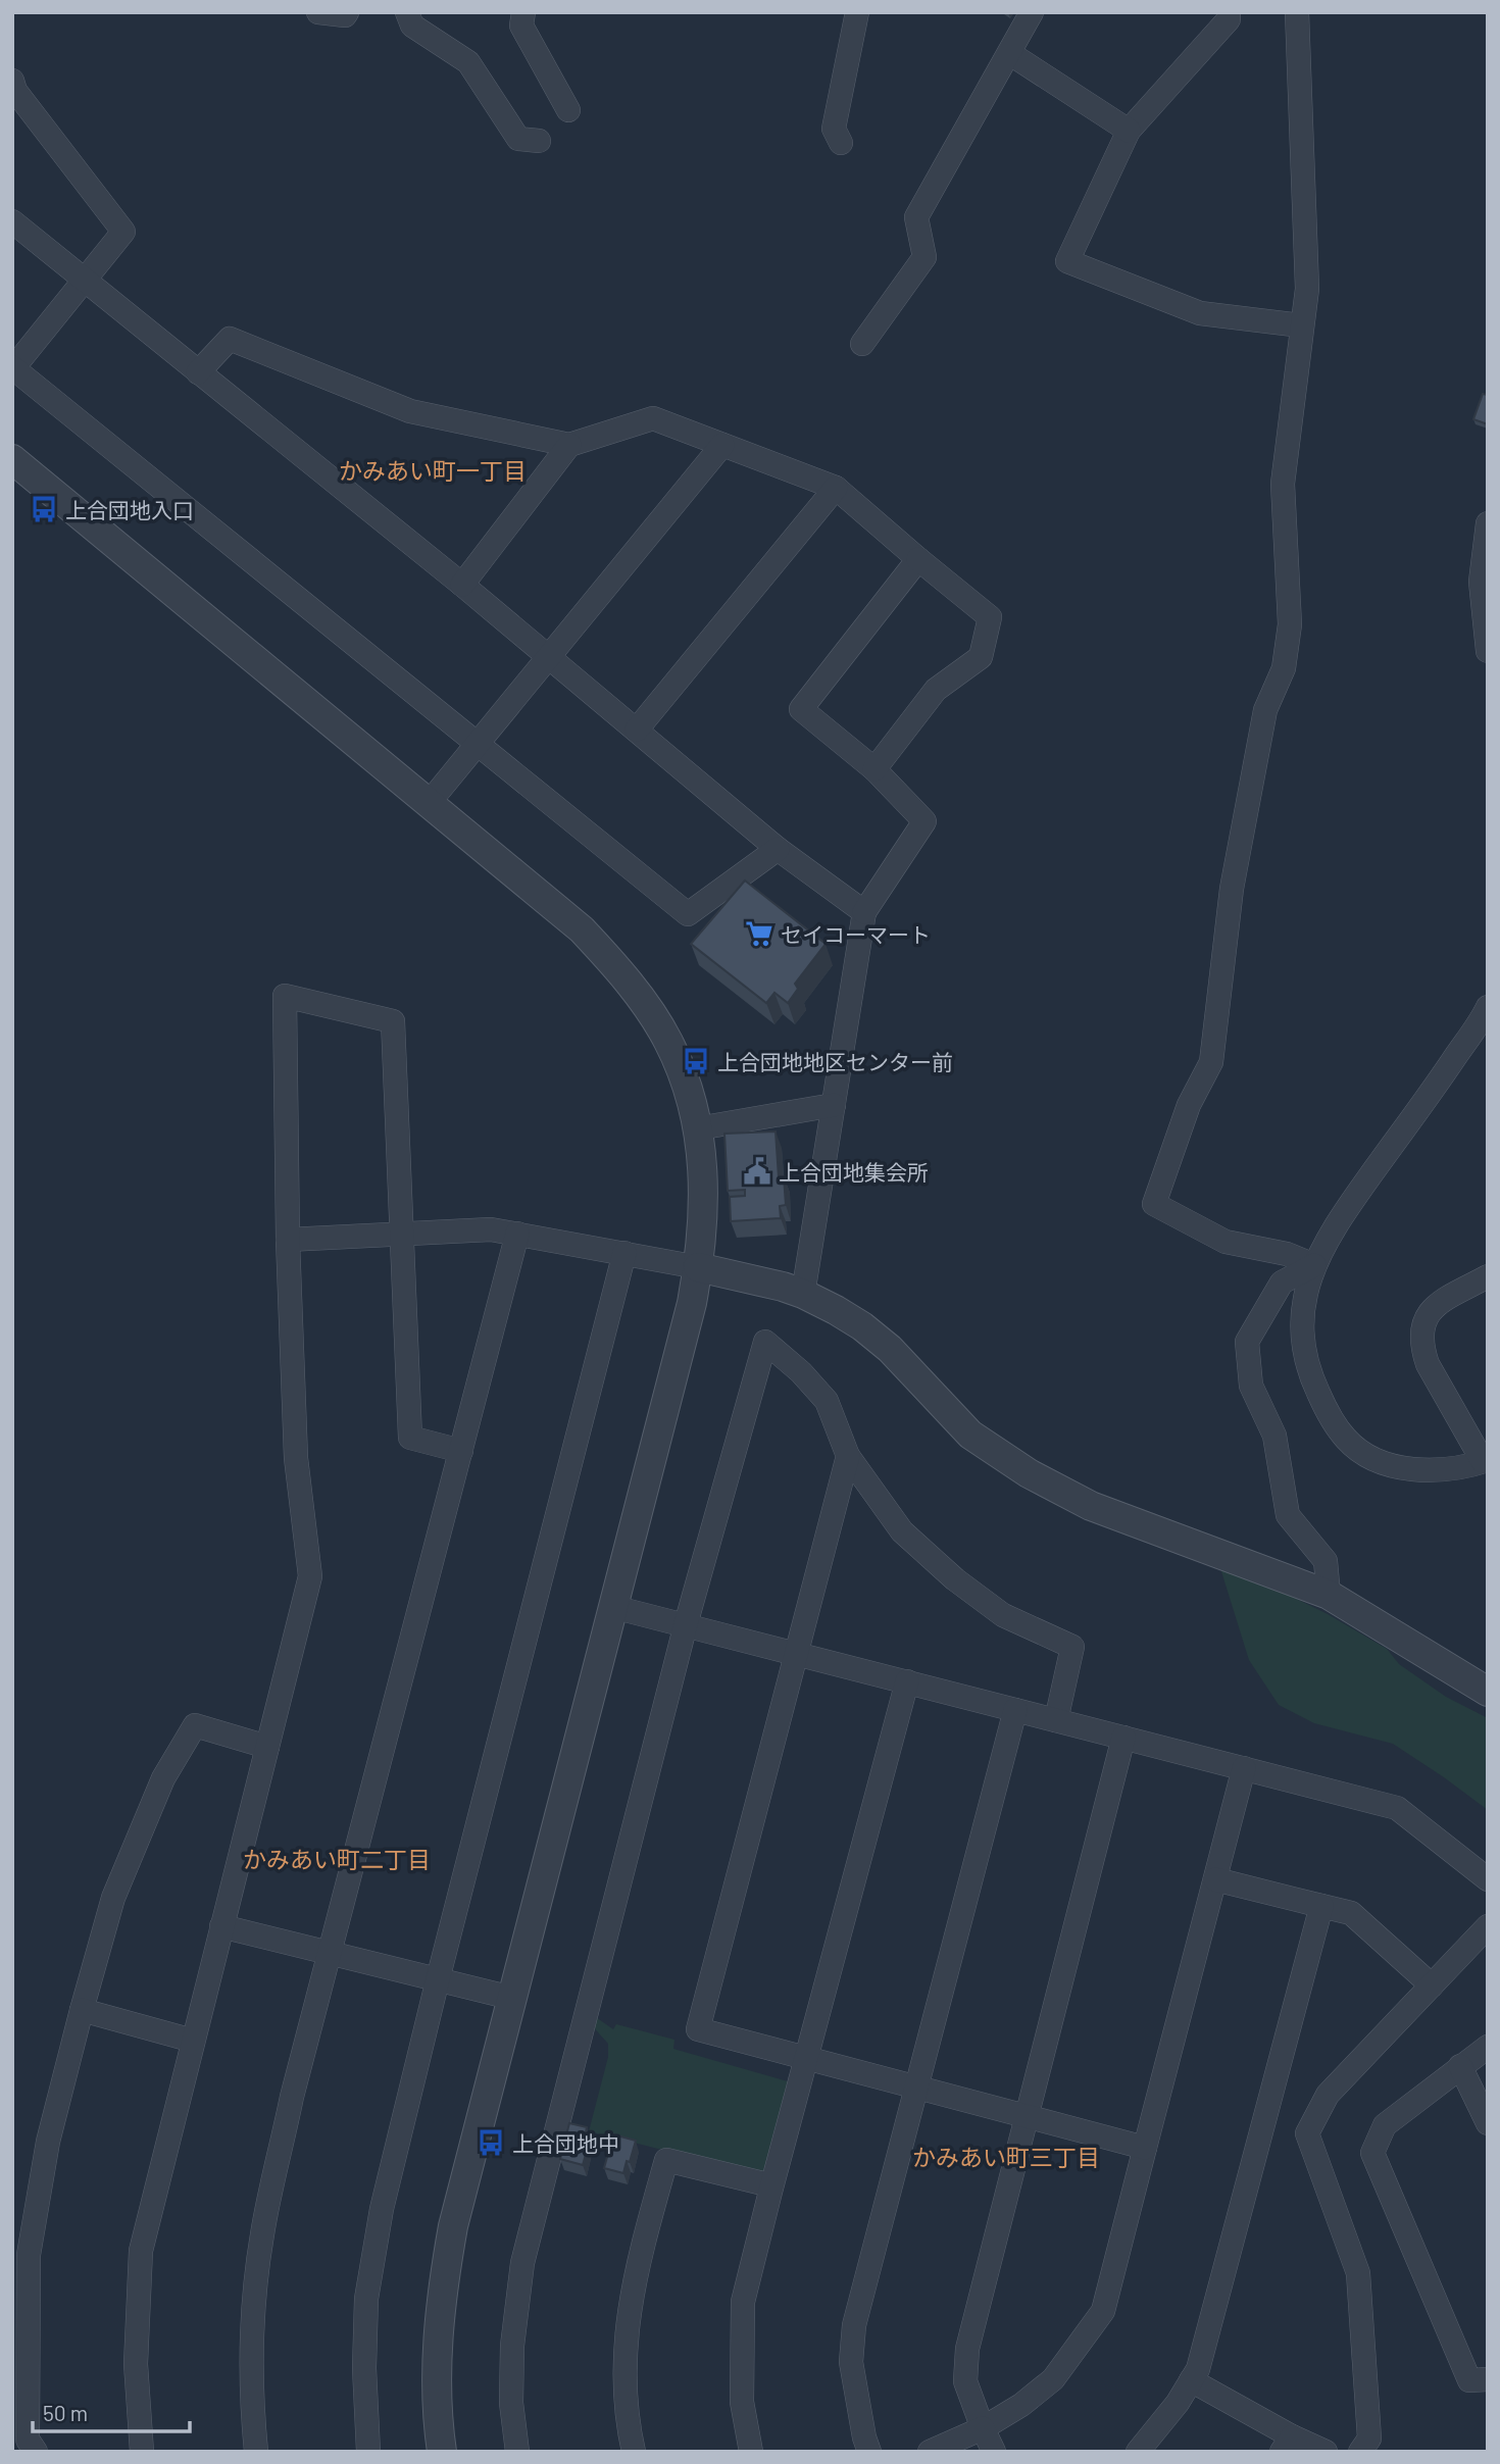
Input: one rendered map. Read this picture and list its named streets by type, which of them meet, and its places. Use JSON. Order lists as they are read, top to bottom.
{
  "districts": ["かみあい町一丁目", "かみあい町二丁目", "かみあい町三丁目"],
  "places": {
    "bus stop": ["上合団地入口", "上合団地地区センター前", "上合団地中"],
    "supermarket": ["セイコーマート"],
    "public building": ["上合団地集会所"]
  },
  "scale_bar": "50 m"
}
